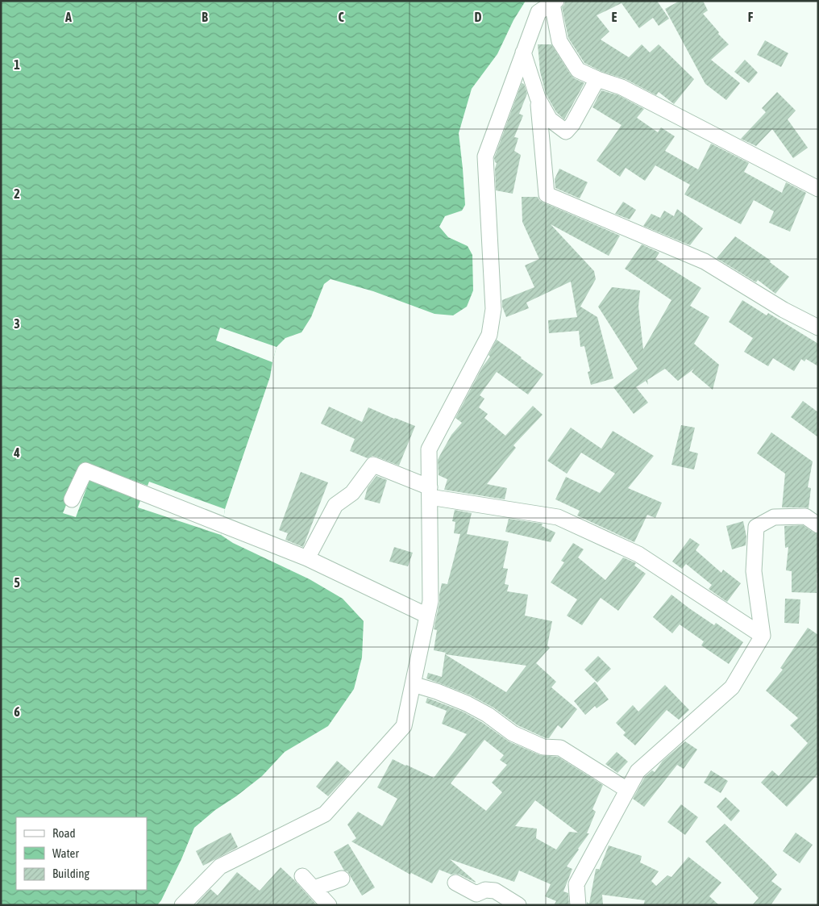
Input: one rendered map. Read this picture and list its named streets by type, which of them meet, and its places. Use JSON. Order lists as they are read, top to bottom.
{
  "legend": ["Road", "Water", "Building"],
  "grid": {
    "columns": [
      "A",
      "B",
      "C",
      "D",
      "E",
      "F"
    ],
    "rows": [
      "1",
      "2",
      "3",
      "4",
      "5",
      "6"
    ]
  }
}
